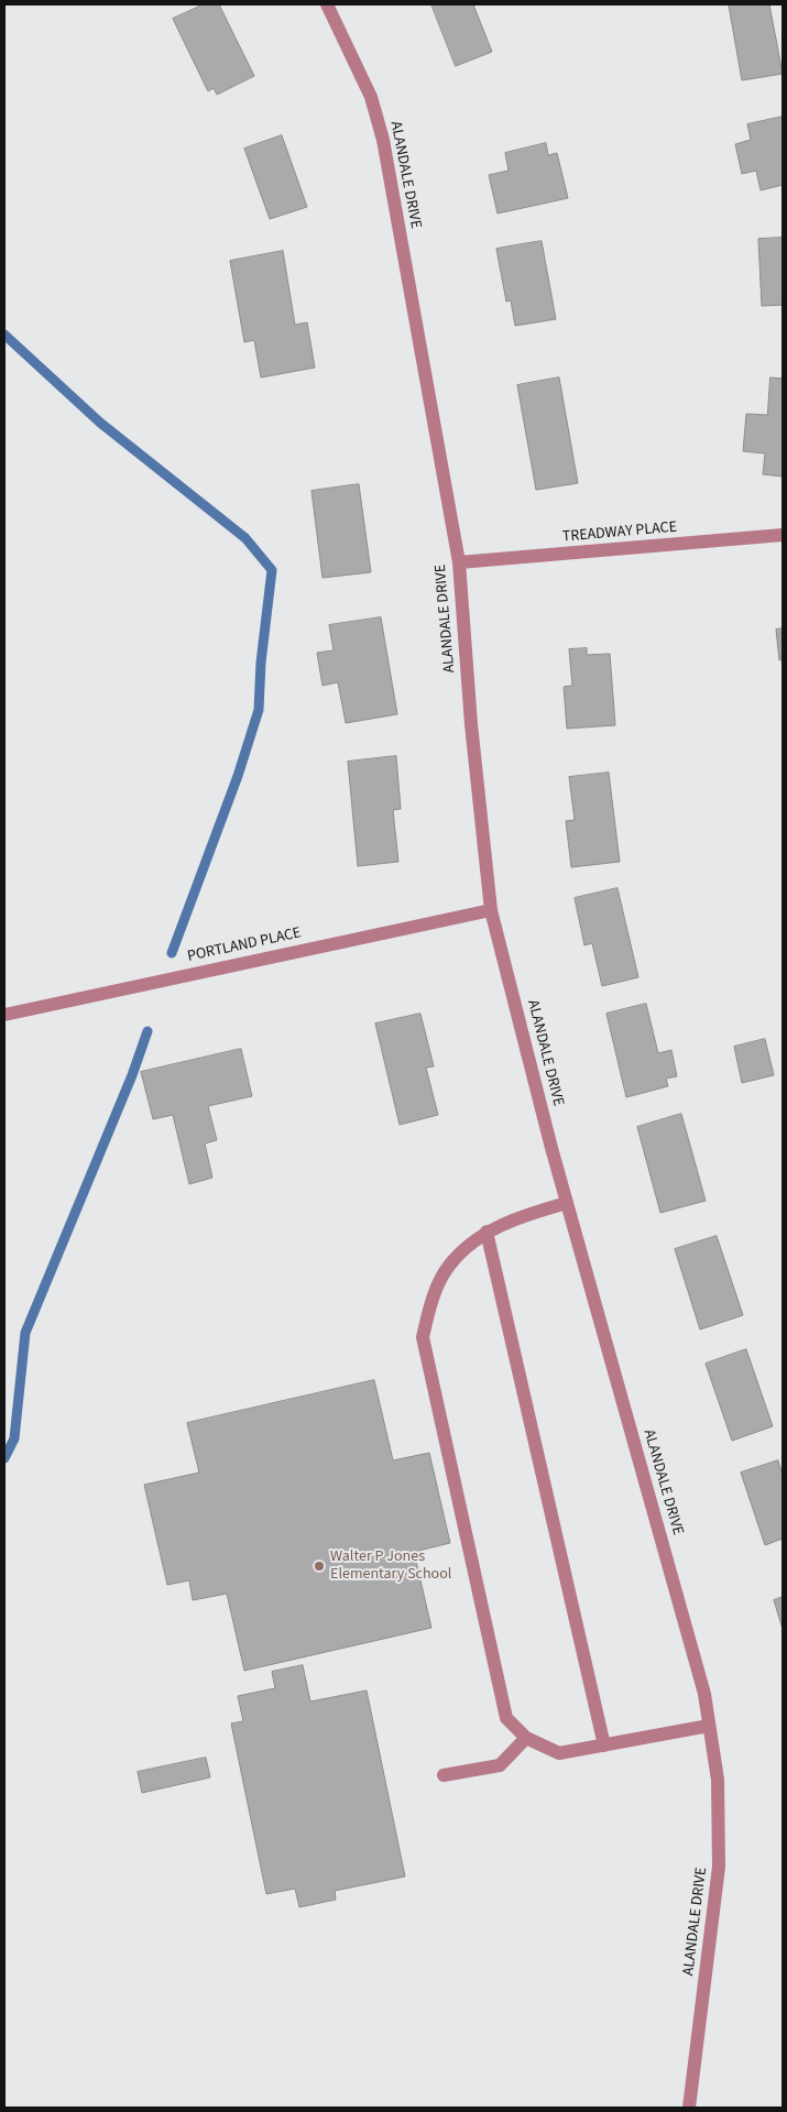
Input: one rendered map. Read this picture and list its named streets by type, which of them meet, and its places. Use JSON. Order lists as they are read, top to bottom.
{
  "streets": {
    "street": ["ALANDALE DRIVE", "TREADWAY PLACE", "PORTLAND PLACE"]
  },
  "crossings": [
    ["ALANDALE DRIVE", "TREADWAY PLACE"],
    ["ALANDALE DRIVE", "PORTLAND PLACE"]
  ],
  "places": ["Walter P Jones Elementary School"]
}
